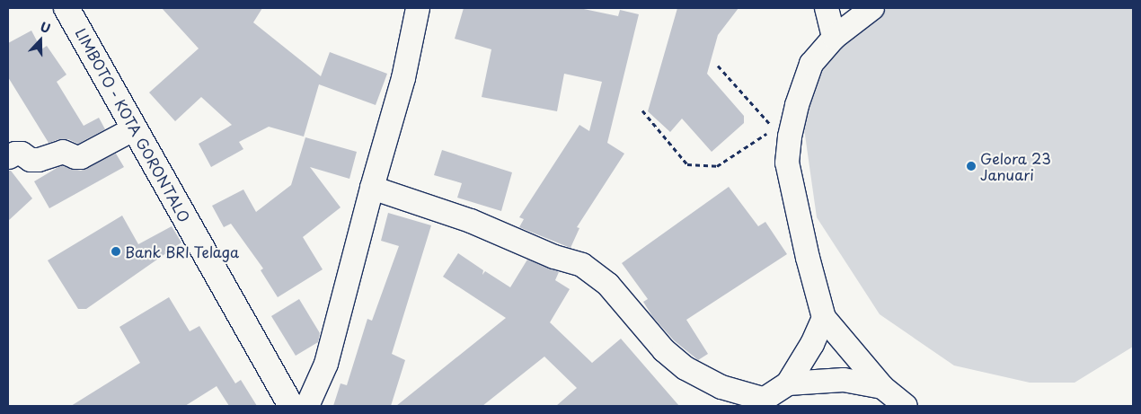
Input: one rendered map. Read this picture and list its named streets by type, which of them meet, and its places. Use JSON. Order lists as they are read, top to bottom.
{
  "streets": {
    "highway": ["LIMBOTO - KOTA GORONTALO"]
  },
  "places": ["Gelora 23 Januari", "Bank BRI Telaga"],
  "north": "top"
}
